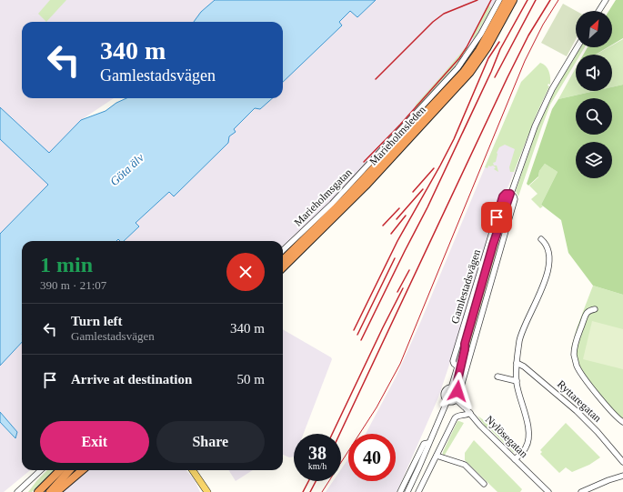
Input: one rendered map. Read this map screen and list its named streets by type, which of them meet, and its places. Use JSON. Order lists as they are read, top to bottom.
{
  "streets": {
    "highway": ["Marieholmsleden"],
    "street": [
      "Marieholmsgatan",
      "Gamlestadsvägen",
      "Ryttaregatan",
      "Nylösegatan"
    ]
  },
  "crossings": [
    ["Gamlestadsvägen", "Nylösegatan"]
  ],
  "water": ["Göta älv"],
  "north": "top right",
  "page": {
    "turn": ["340 m", "Gamlestadsvägen"],
    "heading": ["1 min", "390 m · 21:07"],
    "list": [
      {
        "name": "Turn left",
        "note": "Gamlestadsvägen",
        "value": "340 m"
      },
      {
        "name": "Arrive at destination",
        "value": "50 m"
      }
    ],
    "buttons": ["Exit", "Share"],
    "speed": "38 km/h",
    "limit": "40"
  }
}
